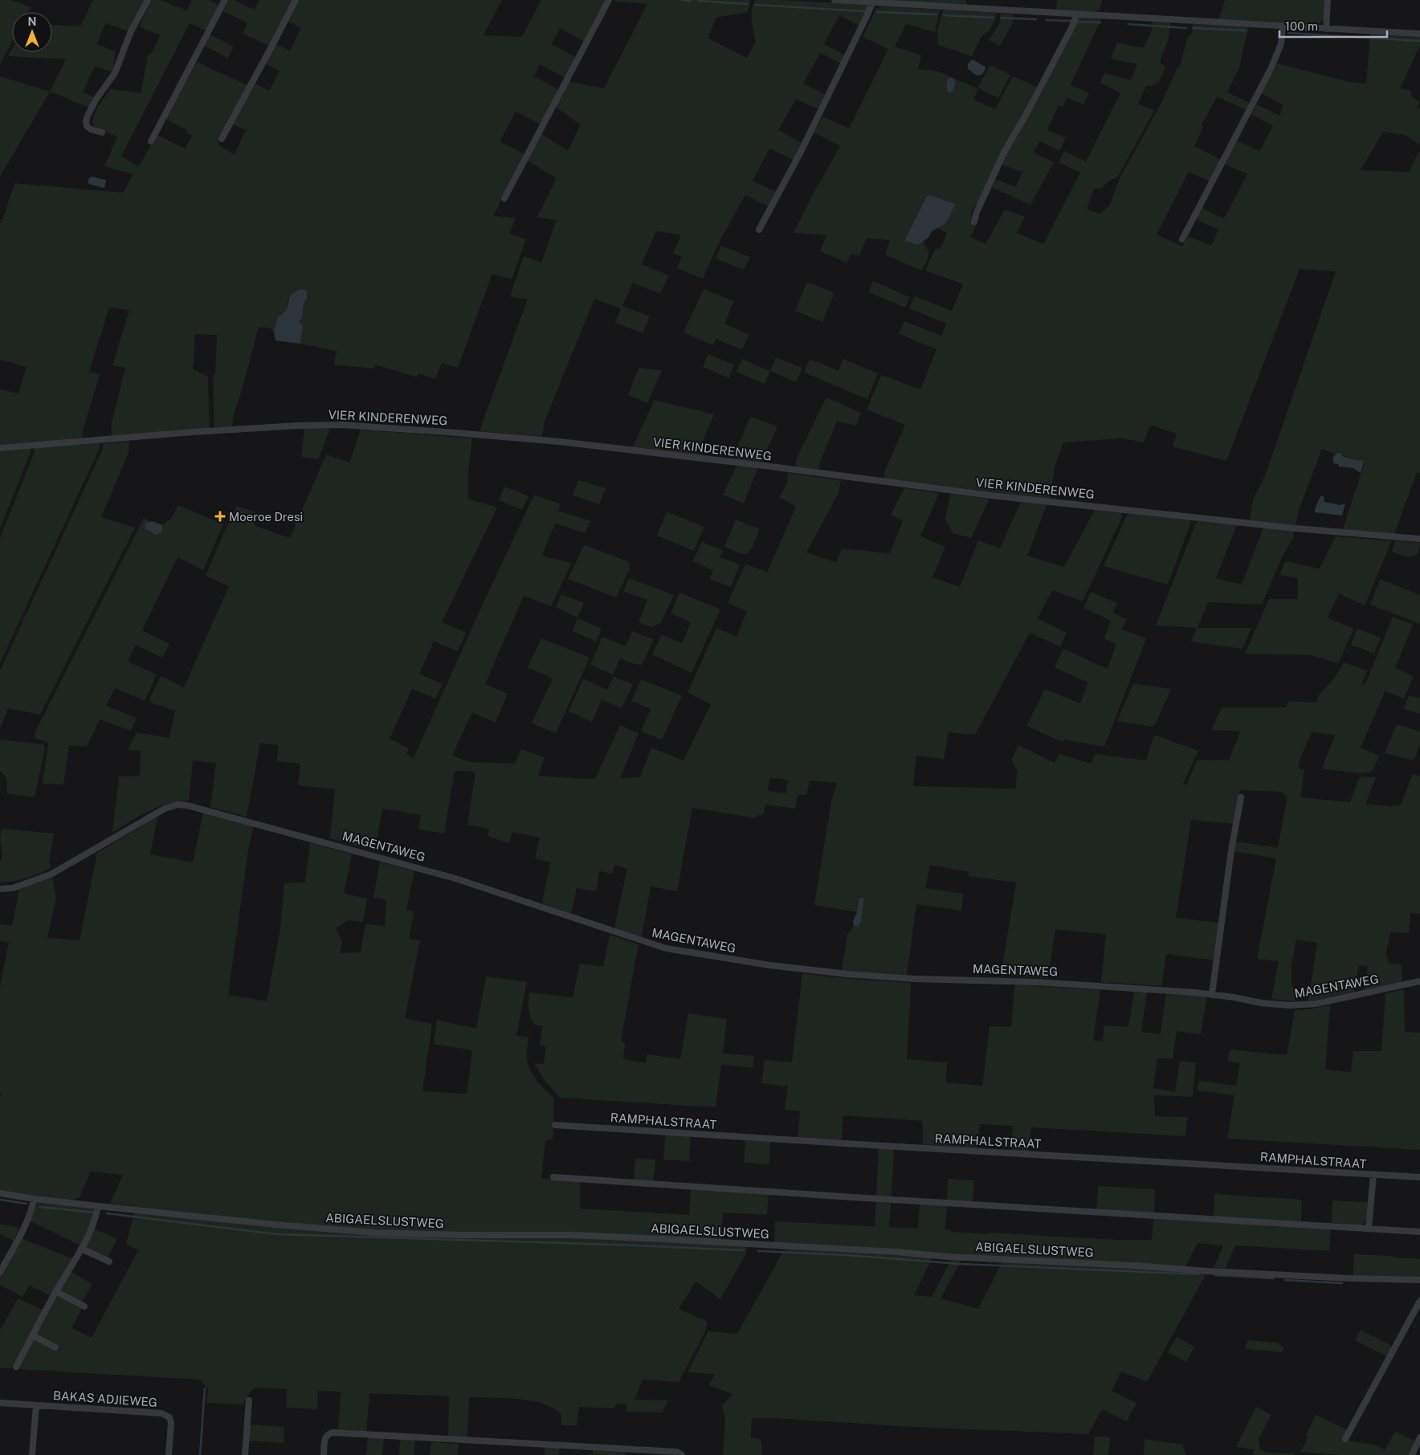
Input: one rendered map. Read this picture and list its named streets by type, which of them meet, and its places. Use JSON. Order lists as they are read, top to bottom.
{
  "streets": {
    "street": [
      "VIER KINDERENWEG",
      "MAGENTAWEG",
      "RAMPHALSTRAAT",
      "ABIGAELSLUSTWEG",
      "BAKAS ADJIEWEG"
    ]
  },
  "places": {
    "health": ["Moeroe Dresi"]
  },
  "scale_bar": "100 m",
  "north": "top"
}
